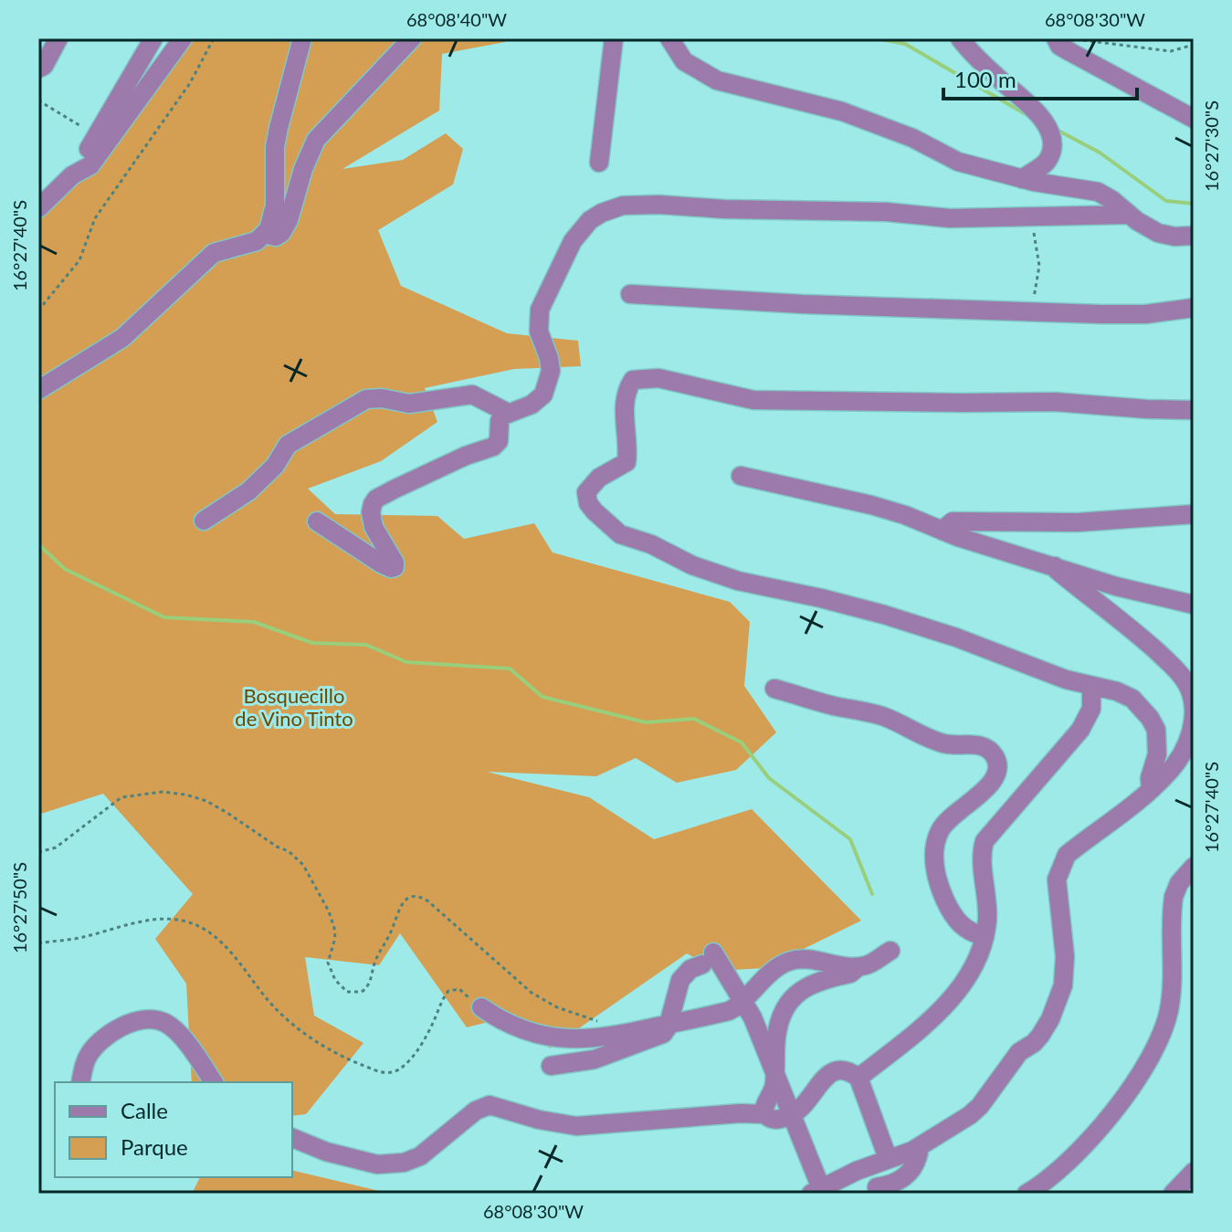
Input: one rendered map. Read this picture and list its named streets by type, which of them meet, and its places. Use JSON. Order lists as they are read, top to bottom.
{
  "parks": ["Bosquecillo de Vino Tinto"],
  "legend": ["Calle", "Parque"],
  "scale_bar": "100 m",
  "coordinates": [
    "68°08'40\"W",
    "68°08'30\"W",
    "16°27'30\"S",
    "16°27'40\"S",
    "16°27'50\"S"
  ]
}
